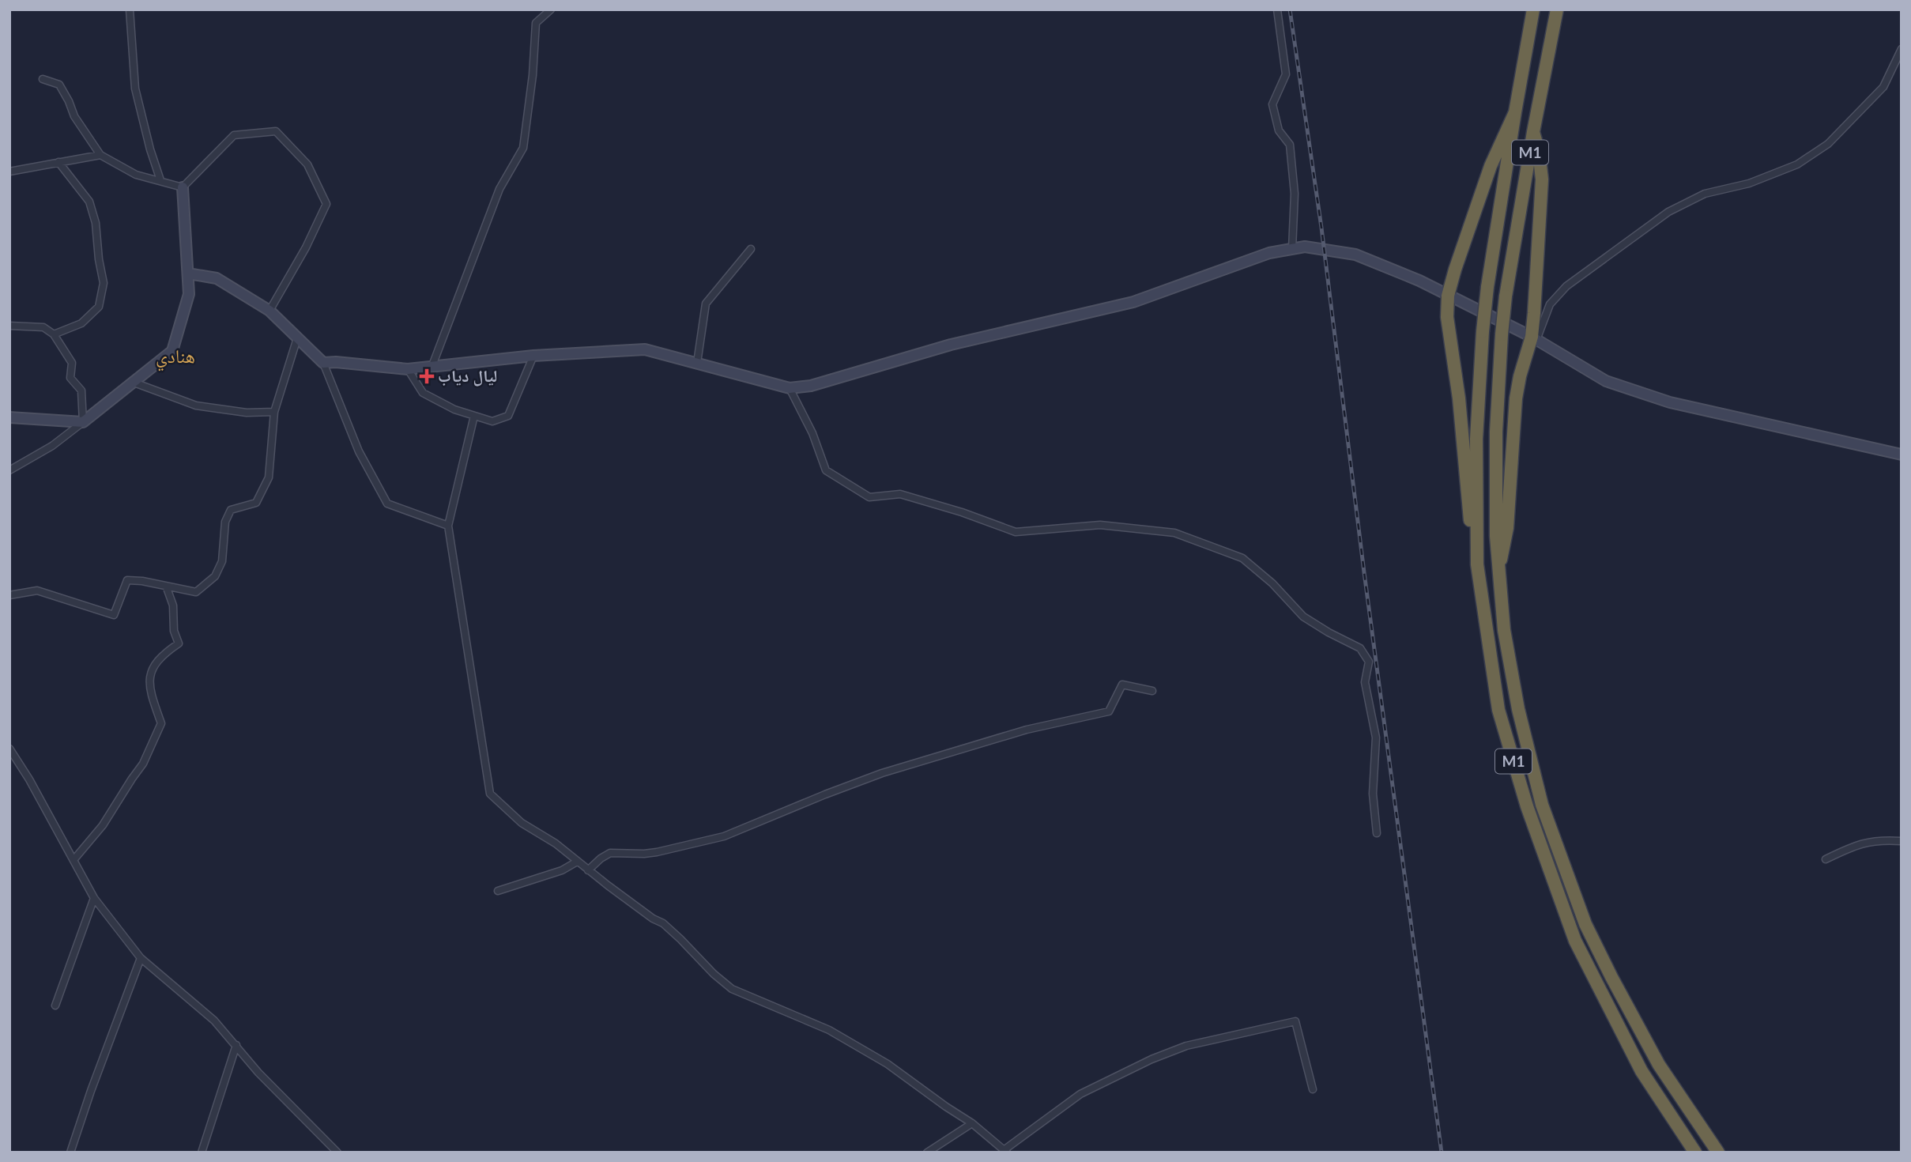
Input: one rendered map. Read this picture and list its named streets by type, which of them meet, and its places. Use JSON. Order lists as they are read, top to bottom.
{
  "streets": {
    "highway": ["M1"]
  },
  "districts": ["هنادي"],
  "places": {
    "health": ["ليال دياب"]
  }
}
